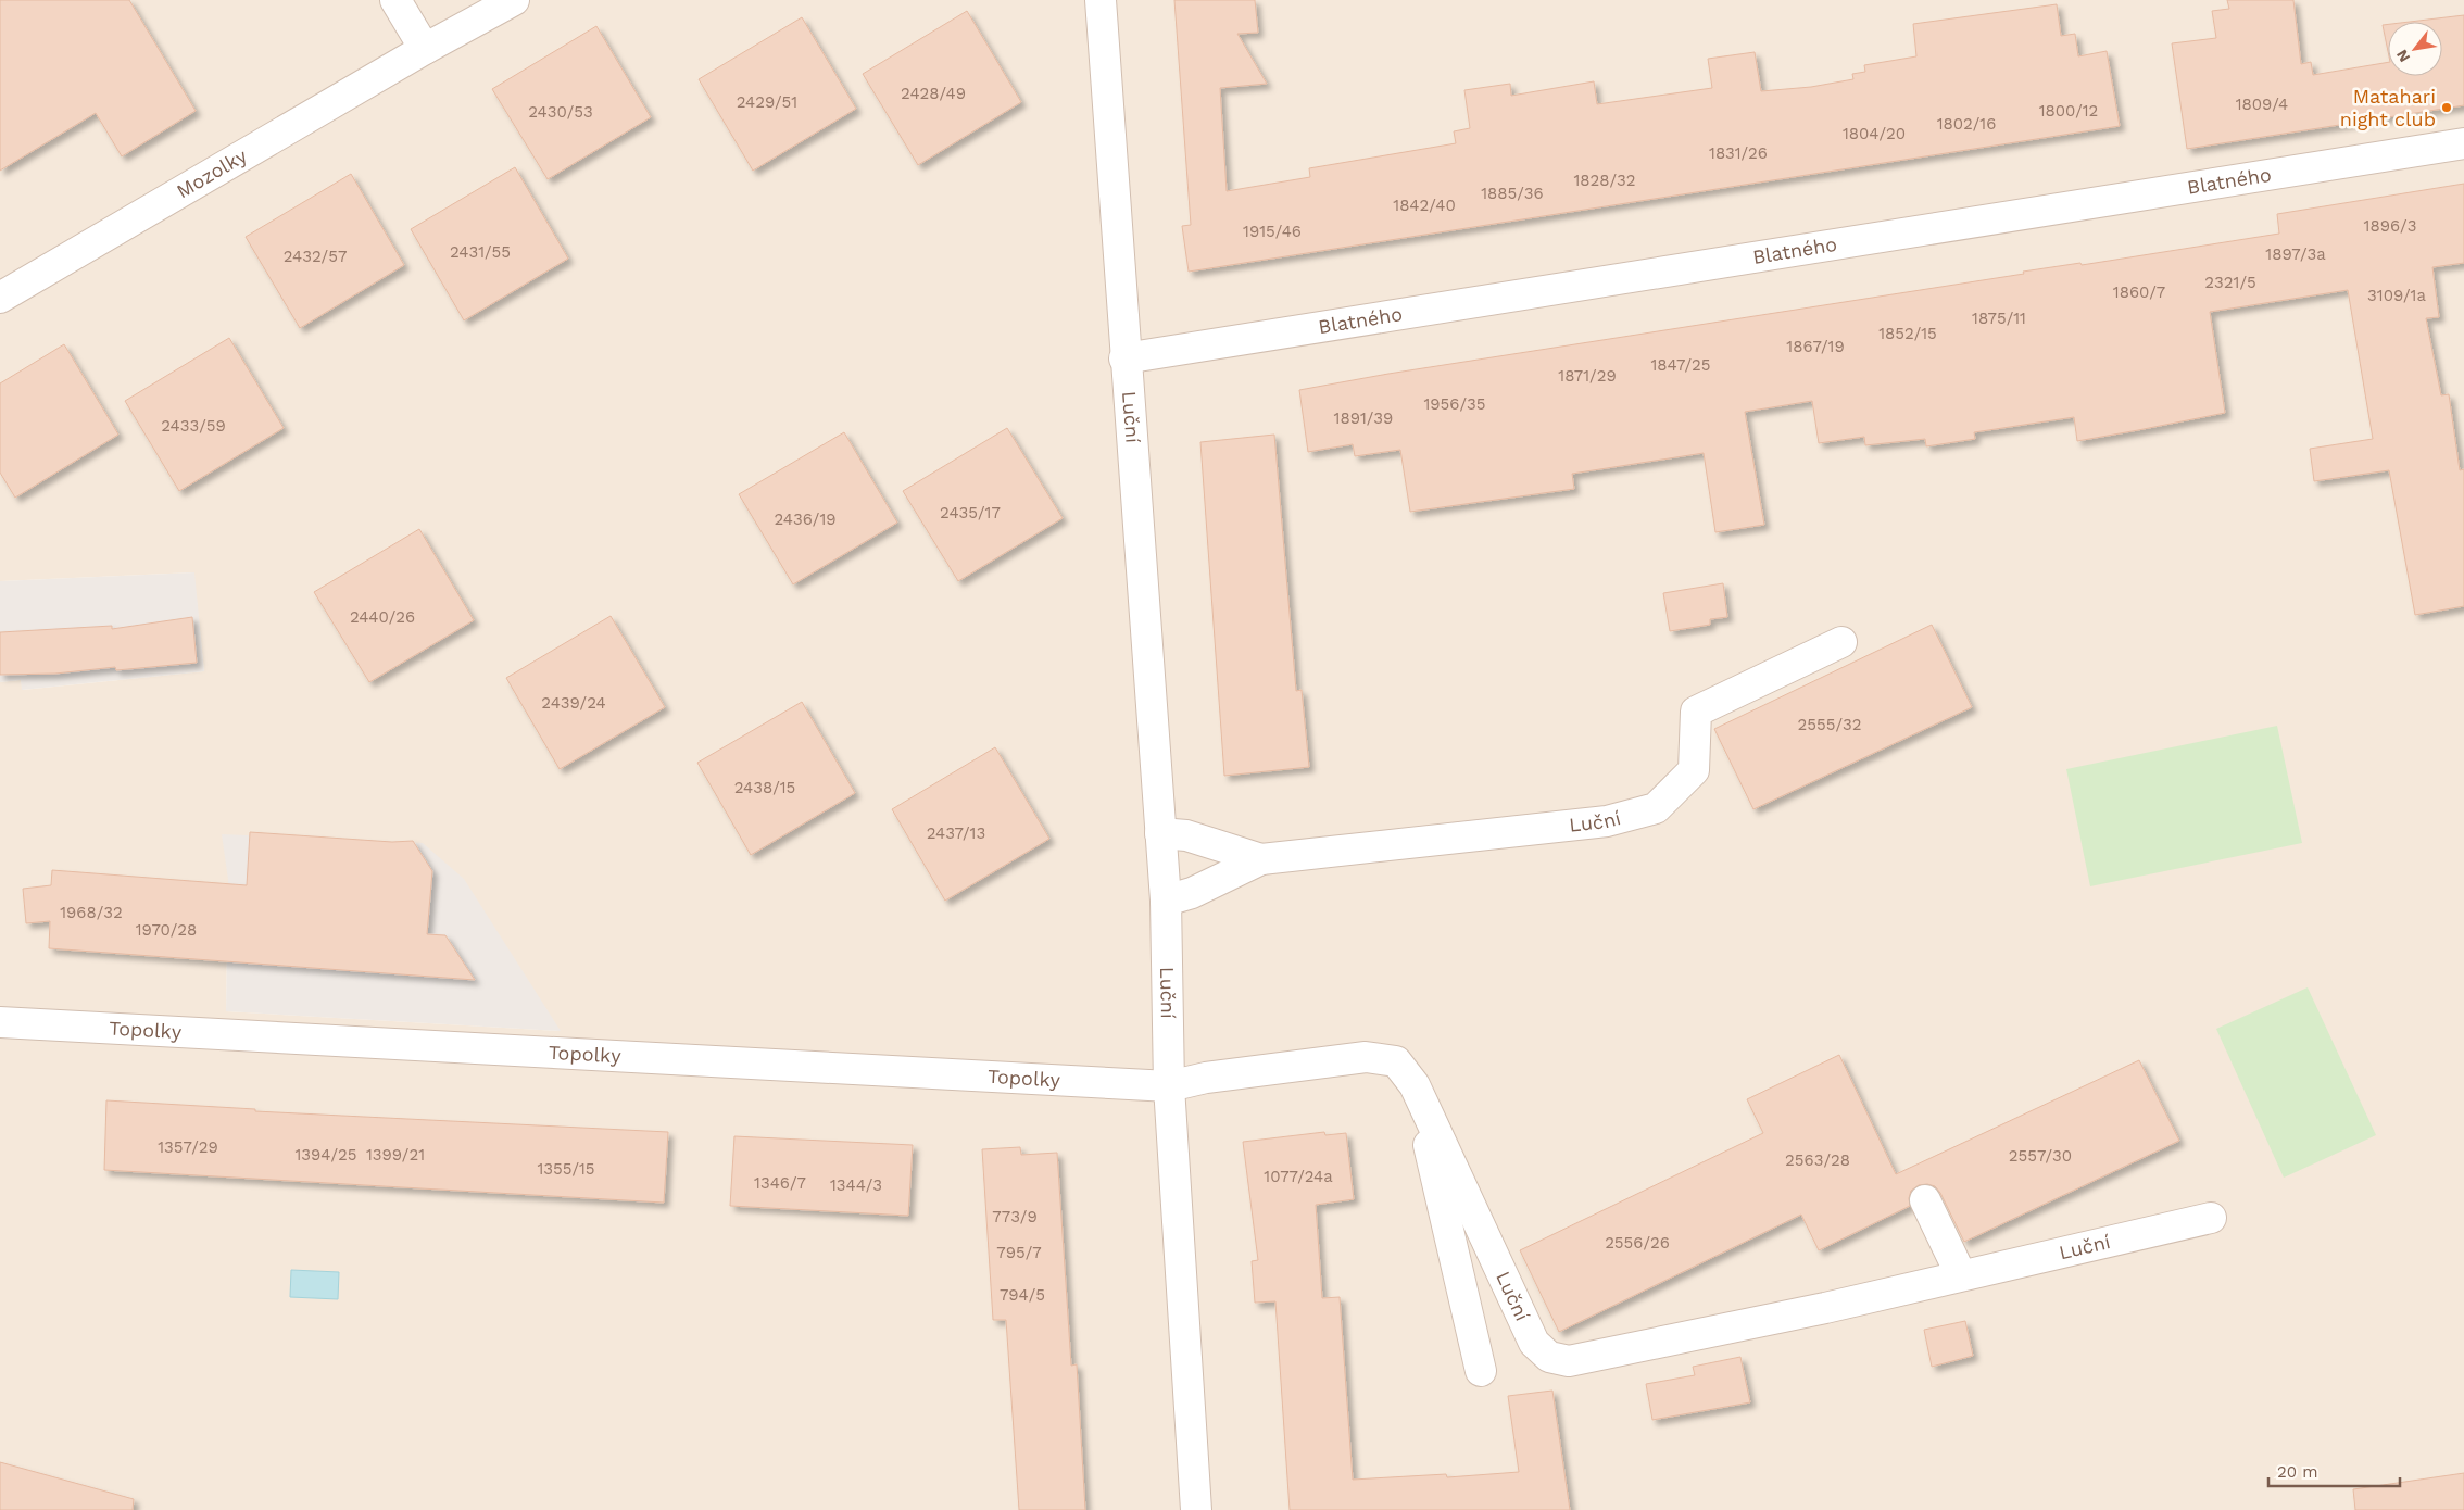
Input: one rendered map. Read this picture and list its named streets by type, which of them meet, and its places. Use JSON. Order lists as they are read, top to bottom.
{
  "streets": {
    "street": [
      "Mozolky",
      "Blatného",
      "Luční",
      "Topolky"
    ]
  },
  "crossings": [
    ["Blatného", "Luční"],
    ["Luční", "Topolky"]
  ],
  "places": ["Matahari night club"],
  "house_numbers": [
    "2428/49",
    "2429/51",
    "1809/4",
    "1800/12",
    "2430/53",
    "1802/16",
    "1804/20",
    "1831/26",
    "1828/32",
    "1885/36",
    "1842/40",
    "1896/3",
    "1915/46",
    "2431/55",
    "1897/3a",
    "2432/57",
    "2321/5",
    "1860/7",
    "3109/1a",
    "1875/11",
    "1852/15",
    "1867/19",
    "1847/25",
    "1871/29",
    "1956/35",
    "1891/39",
    "2433/59",
    "2435/17",
    "2436/19",
    "2440/26",
    "2439/24",
    "2555/32",
    "2438/15",
    "2437/13",
    "1968/32",
    "1970/28",
    "1357/29",
    "1394/25",
    "1399/21",
    "2557/30",
    "2563/28",
    "1355/15",
    "1077/24a",
    "1346/7",
    "1344/3",
    "773/9",
    "2556/26",
    "795/7",
    "794/5"
  ],
  "scale_bar": "20 m",
  "north": "bottom left"
}
